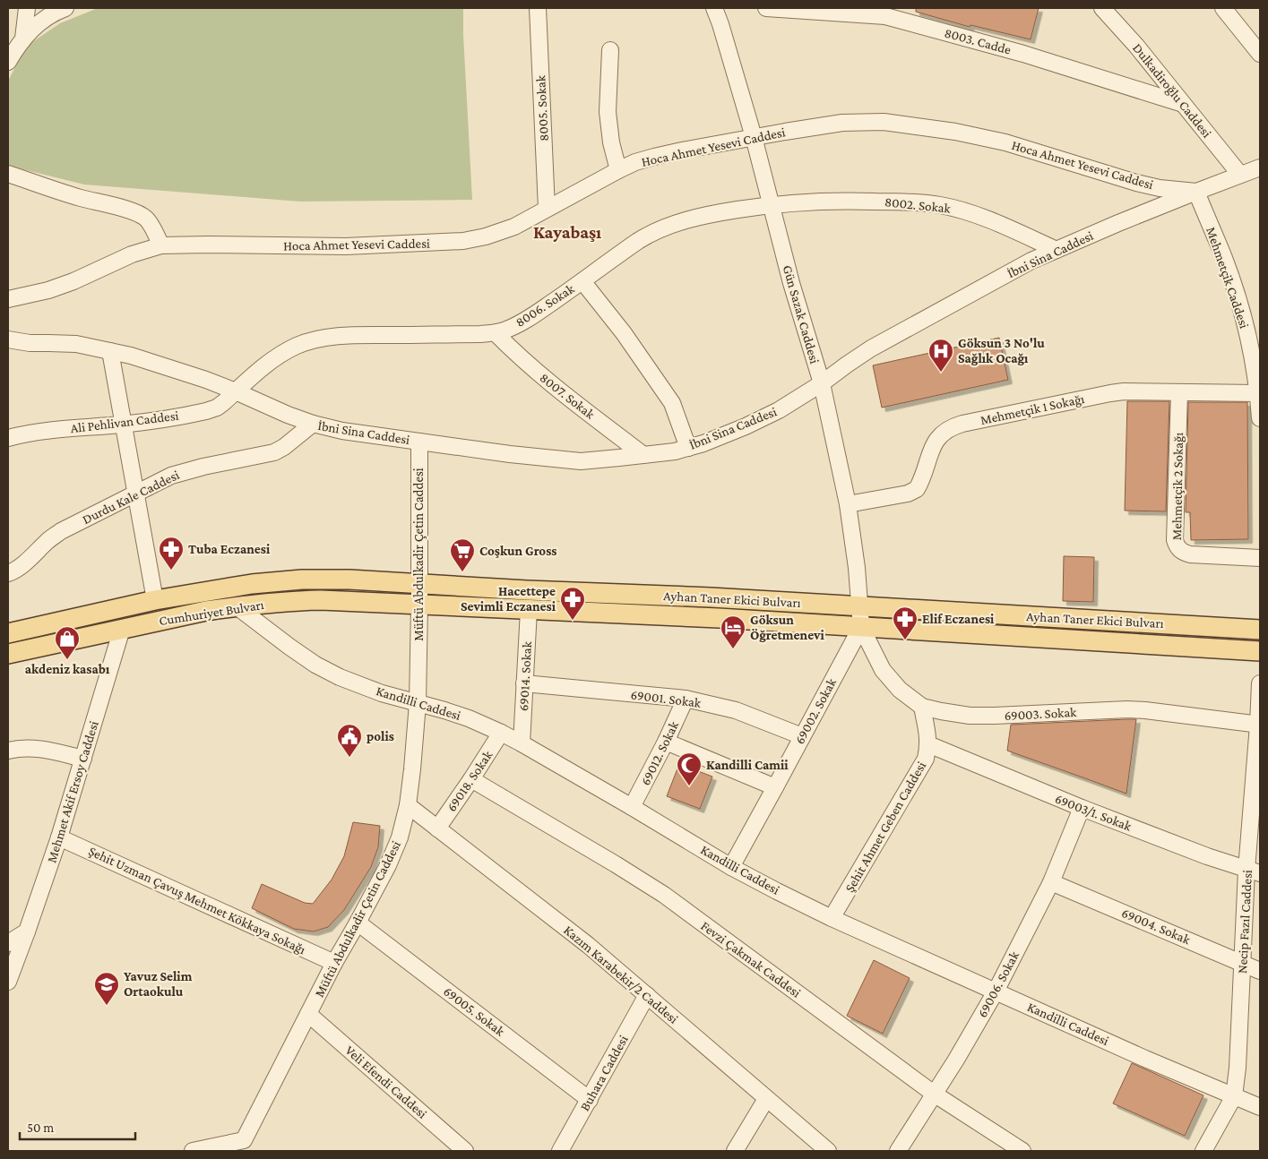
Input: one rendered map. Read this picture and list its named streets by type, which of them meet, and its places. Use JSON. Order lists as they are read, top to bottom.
{
  "streets": {
    "main road": ["Ayhan Taner Ekici Bulvarı", "Cumhuriyet Bulvarı"],
    "street": [
      "8003. Cadde",
      "Dulkadiroğlu Caddesi",
      "8005. Sokak",
      "Hoca Ahmet Yesevi Caddesi",
      "8002. Sokak",
      "İbni Sina Caddesi",
      "Mehmetçik Caddesi",
      "8006. Sokak",
      "Gün Sazak Caddesi",
      "8007. Sokak",
      "Mehmetçik 1 Sokağı",
      "Ali Pehlivan Caddesi",
      "Mehmetçik 2 Sokağı",
      "Durdu Kale Caddesi",
      "Müftü Abdulkadir Çetin Caddesi",
      "69014. Sokak",
      "69001. Sokak",
      "Kandilli Caddesi",
      "69002. Sokak",
      "69003. Sokak",
      "69012. Sokak",
      "69018. Sokak",
      "Mehmet Akif Ersoy Caddesi",
      "69003/1. Sokak",
      "Şehit Ahmet Geben Caddesi",
      "Şehit Uzman Çavuş Mehmet Kökkaya Sokağı",
      "Necip Fazıl Caddesi",
      "69004. Sokak",
      "Fevzi Çakmak Caddesi",
      "Kazım Karabekir/2 Caddesi",
      "69006. Sokak",
      "69005. Sokak",
      "Buhara Caddesi",
      "Veli Efendi Caddesi"
    ]
  },
  "crossings": [
    ["8003. Cadde", "Dulkadiroğlu Caddesi"],
    ["Dulkadiroğlu Caddesi", "İbni Sina Caddesi"],
    ["8005. Sokak", "Hoca Ahmet Yesevi Caddesi"],
    ["Hoca Ahmet Yesevi Caddesi", "İbni Sina Caddesi"],
    ["Hoca Ahmet Yesevi Caddesi", "Mehmetçik Caddesi"],
    ["Hoca Ahmet Yesevi Caddesi", "Gün Sazak Caddesi"],
    ["8002. Sokak", "İbni Sina Caddesi"],
    ["8002. Sokak", "8006. Sokak"],
    ["8002. Sokak", "Gün Sazak Caddesi"],
    ["İbni Sina Caddesi", "Mehmetçik Caddesi"],
    ["İbni Sina Caddesi", "8006. Sokak"],
    ["İbni Sina Caddesi", "Gün Sazak Caddesi"],
    ["İbni Sina Caddesi", "8007. Sokak"],
    ["İbni Sina Caddesi", "Ali Pehlivan Caddesi"],
    ["İbni Sina Caddesi", "Durdu Kale Caddesi"],
    ["İbni Sina Caddesi", "Müftü Abdulkadir Çetin Caddesi"],
    ["Mehmetçik Caddesi", "Mehmetçik 1 Sokağı"],
    ["8006. Sokak", "Gün Sazak Caddesi"],
    ["8006. Sokak", "8007. Sokak"],
    ["8006. Sokak", "Ali Pehlivan Caddesi"],
    ["Gün Sazak Caddesi", "Mehmetçik 1 Sokağı"],
    ["Gün Sazak Caddesi", "Ayhan Taner Ekici Bulvarı"],
    ["Gün Sazak Caddesi", "69002. Sokak"],
    ["Gün Sazak Caddesi", "69003. Sokak"],
    ["Mehmetçik 1 Sokağı", "Mehmetçik 2 Sokağı"],
    ["Müftü Abdulkadir Çetin Caddesi", "Ayhan Taner Ekici Bulvarı"],
    ["Müftü Abdulkadir Çetin Caddesi", "Cumhuriyet Bulvarı"],
    ["Müftü Abdulkadir Çetin Caddesi", "Kandilli Caddesi"],
    ["Müftü Abdulkadir Çetin Caddesi", "Şehit Uzman Çavuş Mehmet Kökkaya Sokağı"],
    ["Müftü Abdulkadir Çetin Caddesi", "Kazım Karabekir/2 Caddesi"],
    ["Müftü Abdulkadir Çetin Caddesi", "69005. Sokak"],
    ["Müftü Abdulkadir Çetin Caddesi", "Veli Efendi Caddesi"],
    ["Ayhan Taner Ekici Bulvarı", "Cumhuriyet Bulvarı"],
    ["Ayhan Taner Ekici Bulvarı", "69014. Sokak"],
    ["Ayhan Taner Ekici Bulvarı", "69002. Sokak"],
    ["Ayhan Taner Ekici Bulvarı", "69003. Sokak"],
    ["Cumhuriyet Bulvarı", "Kandilli Caddesi"],
    ["Cumhuriyet Bulvarı", "Mehmet Akif Ersoy Caddesi"],
    ["69014. Sokak", "69001. Sokak"],
    ["69014. Sokak", "Kandilli Caddesi"],
    ["69001. Sokak", "69002. Sokak"],
    ["69001. Sokak", "69012. Sokak"],
    ["Kandilli Caddesi", "69002. Sokak"],
    ["Kandilli Caddesi", "69012. Sokak"],
    ["Kandilli Caddesi", "69018. Sokak"],
    ["Kandilli Caddesi", "Şehit Ahmet Geben Caddesi"],
    ["Kandilli Caddesi", "Necip Fazıl Caddesi"],
    ["Kandilli Caddesi", "69006. Sokak"],
    ["69002. Sokak", "69003. Sokak"],
    ["69003. Sokak", "Şehit Ahmet Geben Caddesi"],
    ["69003. Sokak", "Necip Fazıl Caddesi"],
    ["69018. Sokak", "Fevzi Çakmak Caddesi"],
    ["69018. Sokak", "Kazım Karabekir/2 Caddesi"],
    ["Mehmet Akif Ersoy Caddesi", "Şehit Uzman Çavuş Mehmet Kökkaya Sokağı"],
    ["69003/1. Sokak", "Şehit Ahmet Geben Caddesi"],
    ["69003/1. Sokak", "Necip Fazıl Caddesi"],
    ["69003/1. Sokak", "69006. Sokak"],
    ["Necip Fazıl Caddesi", "69004. Sokak"],
    ["69004. Sokak", "69006. Sokak"],
    ["Fevzi Çakmak Caddesi", "69006. Sokak"],
    ["Kazım Karabekir/2 Caddesi", "Buhara Caddesi"],
    ["69005. Sokak", "Buhara Caddesi"]
  ],
  "districts": ["Kayabaşı"],
  "places": {
    "hospital": ["Göksun 3 No'lu Sağlık Ocağı"],
    "pharmacy": ["Tuba Eczanesi", "Hacettepe Sevimli Eczanesi", "Elif Eczanesi"],
    "supermarket": ["Coşkun Gross"],
    "hotel": ["Göksun Öğretmenevi"],
    "shop": ["akdeniz kasabı"],
    "public building": ["polis"],
    "mosque": ["Kandilli Camii"],
    "school or university": ["Yavuz Selim Ortaokulu"]
  },
  "scale_bar": "50 m"
}
